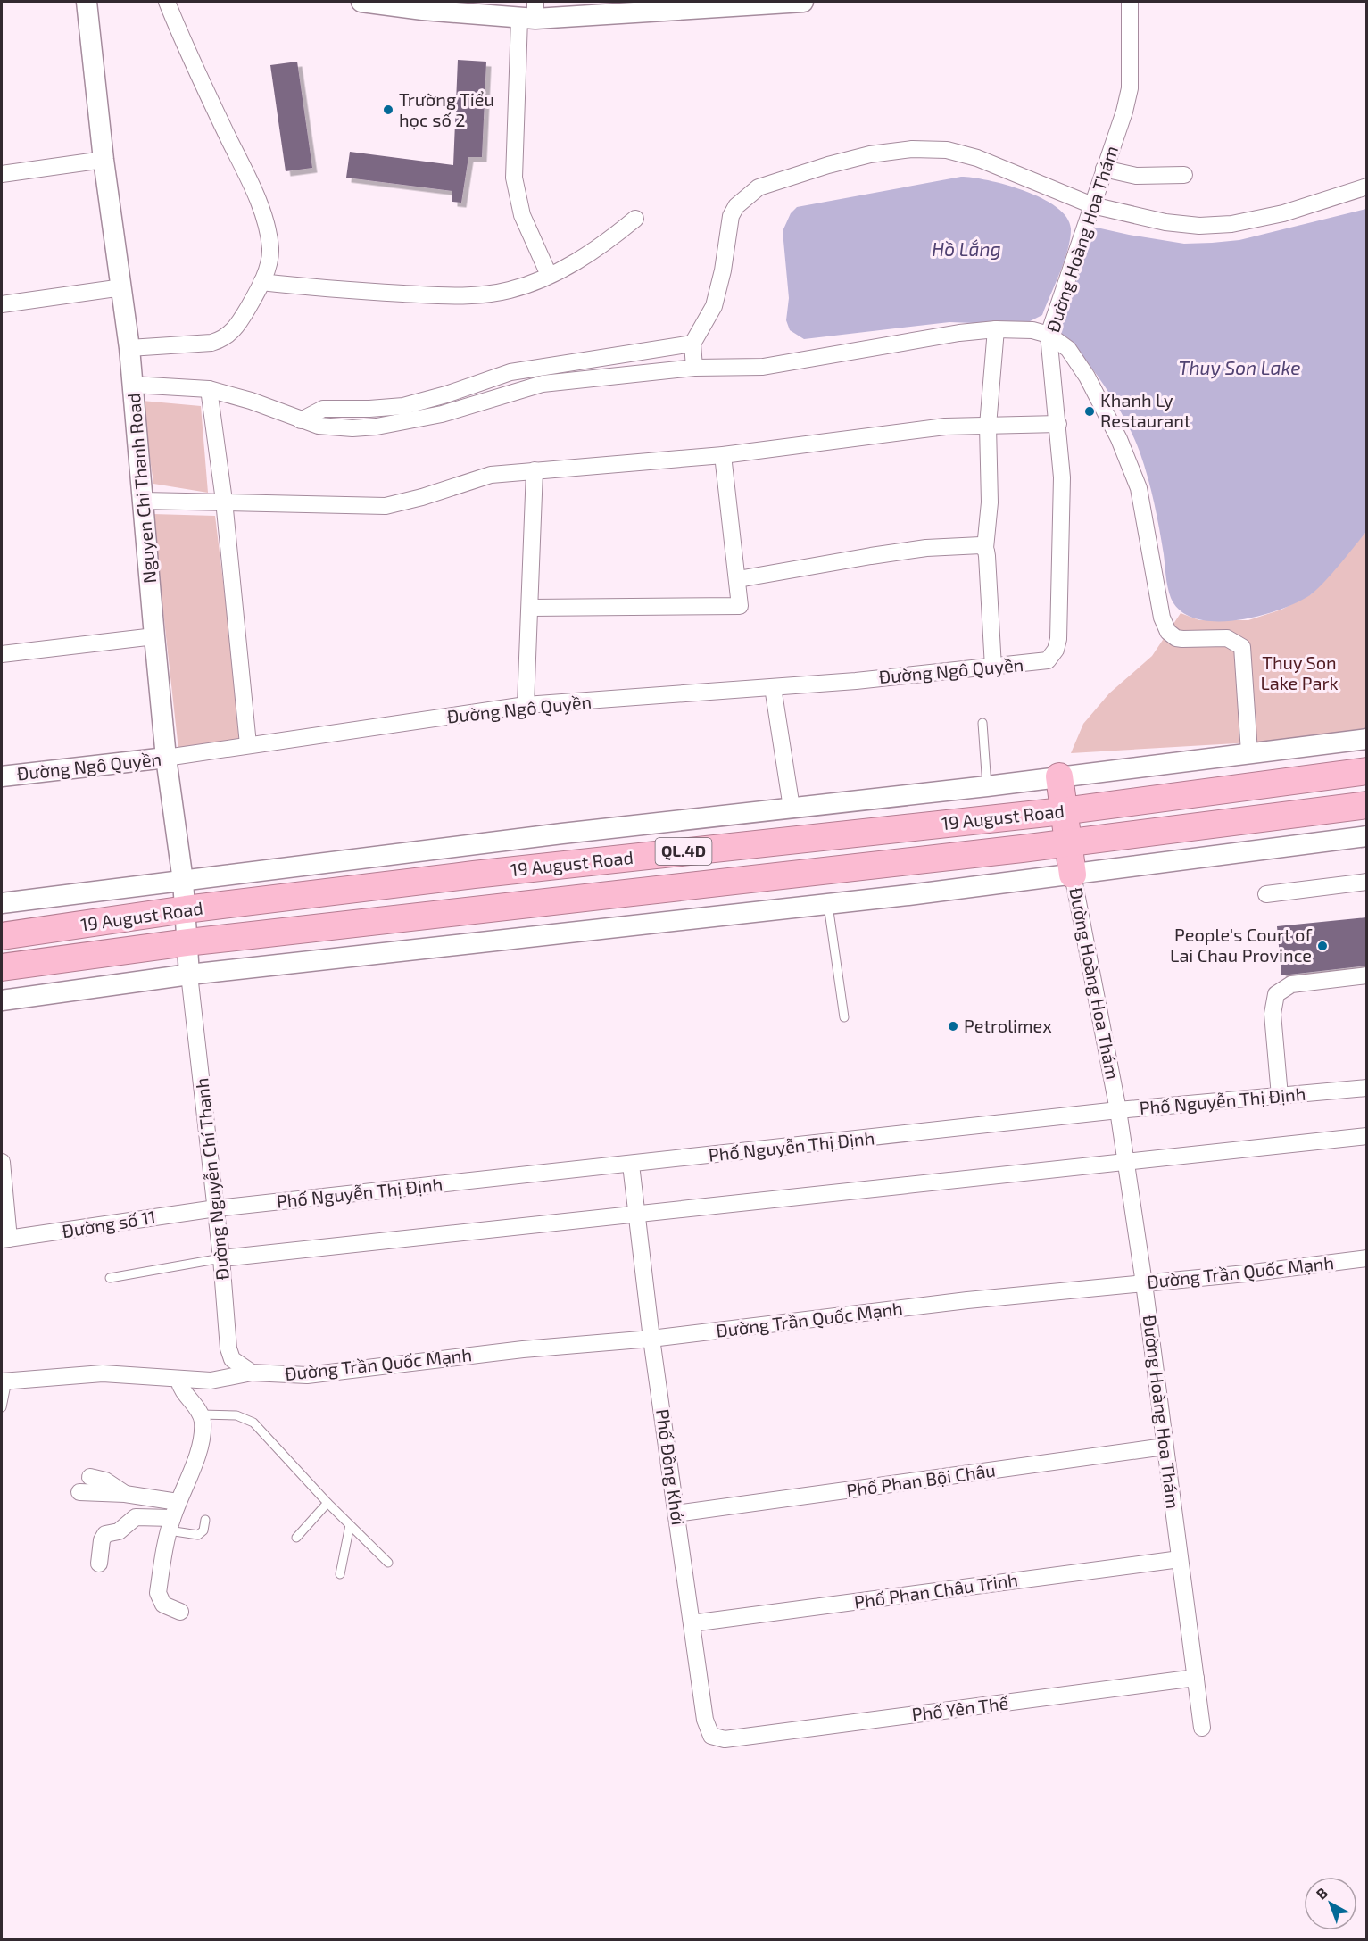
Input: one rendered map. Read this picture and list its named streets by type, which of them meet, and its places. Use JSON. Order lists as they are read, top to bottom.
{
  "streets": {
    "highway": ["19 August Road", "QL.4D"],
    "street": [
      "Đường Hoàng Hoa Thám",
      "Nguyen Chi Thanh Road",
      "Đường Ngô Quyền",
      "Phố Nguyễn Thị Định",
      "Đường Nguyễn Chí Thanh",
      "Đường số 11",
      "Đường Trần Quốc Mạnh",
      "Phố Đồng Khởi",
      "Phố Phan Bội Châu",
      "Phố Phan Châu Trinh",
      "Phố Yên Thế"
    ]
  },
  "crossings": [
    ["Đường Hoàng Hoa Thám", "Đường Ngô Quyền"],
    ["Đường Hoàng Hoa Thám", "Phố Nguyễn Thị Định"],
    ["Đường Hoàng Hoa Thám", "Đường Trần Quốc Mạnh"],
    ["Đường Hoàng Hoa Thám", "Phố Phan Bội Châu"],
    ["Đường Hoàng Hoa Thám", "Phố Phan Châu Trinh"],
    ["Đường Hoàng Hoa Thám", "Phố Yên Thế"],
    ["Nguyen Chi Thanh Road", "Đường Ngô Quyền"],
    ["Nguyen Chi Thanh Road", "19 August Road"],
    ["Nguyen Chi Thanh Road", "Đường Nguyễn Chí Thanh"],
    ["Phố Nguyễn Thị Định", "Đường Nguyễn Chí Thanh"],
    ["Phố Nguyễn Thị Định", "Đường số 11"],
    ["Phố Nguyễn Thị Định", "Phố Đồng Khởi"],
    ["Đường Nguyễn Chí Thanh", "Đường số 11"],
    ["Đường Nguyễn Chí Thanh", "Đường Trần Quốc Mạnh"],
    ["Đường Trần Quốc Mạnh", "Phố Đồng Khởi"],
    ["Phố Đồng Khởi", "Phố Phan Bội Châu"],
    ["Phố Đồng Khởi", "Phố Phan Châu Trinh"],
    ["Phố Đồng Khởi", "Phố Yên Thế"]
  ],
  "water": ["Hồ Lắng", "Thuy Son Lake"],
  "parks": ["Thuy Son Lake Park"],
  "places": [
    "Trường Tiểu học số 2",
    "Khanh Ly Restaurant",
    "People's Court of Lai Chau Province",
    "Petrolimex"
  ],
  "north": "top left"
}
